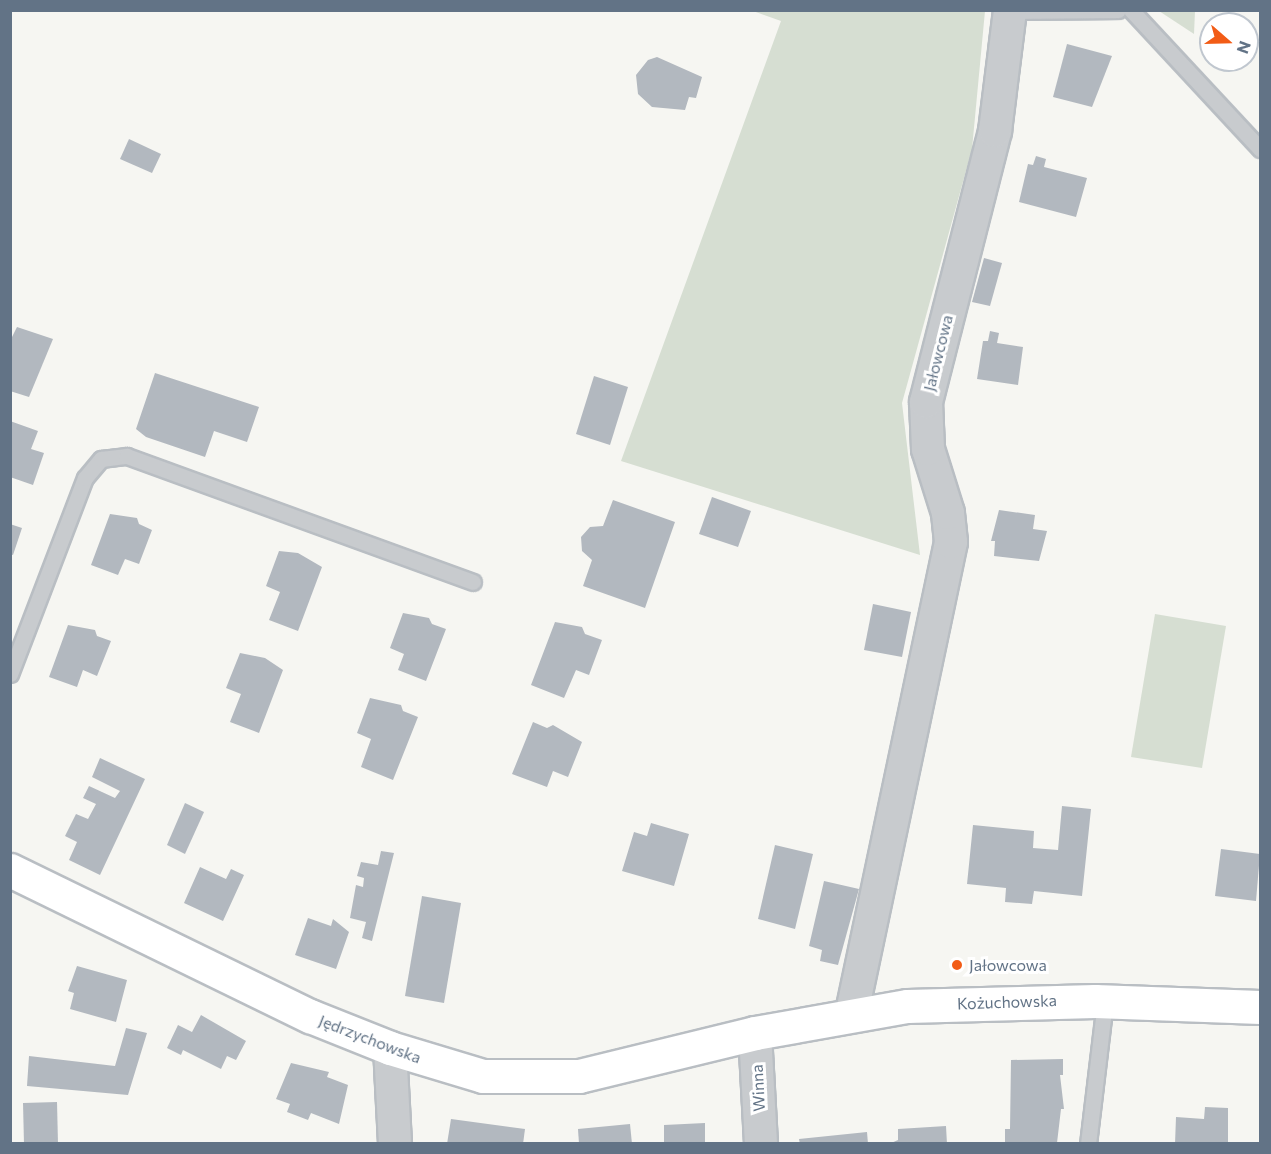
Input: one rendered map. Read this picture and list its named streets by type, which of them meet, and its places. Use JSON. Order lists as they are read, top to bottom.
{
  "streets": {
    "main road": ["Kożuchowska", "Jędrzychowska"],
    "street": ["Jałowcowa", "Winna"]
  },
  "crossings": [
    ["Jałowcowa", "Kożuchowska"],
    ["Kożuchowska", "Jędrzychowska"],
    ["Kożuchowska", "Winna"],
    ["Jędrzychowska", "Winna"]
  ],
  "places": ["Jałowcowa"],
  "north": "right"
}
